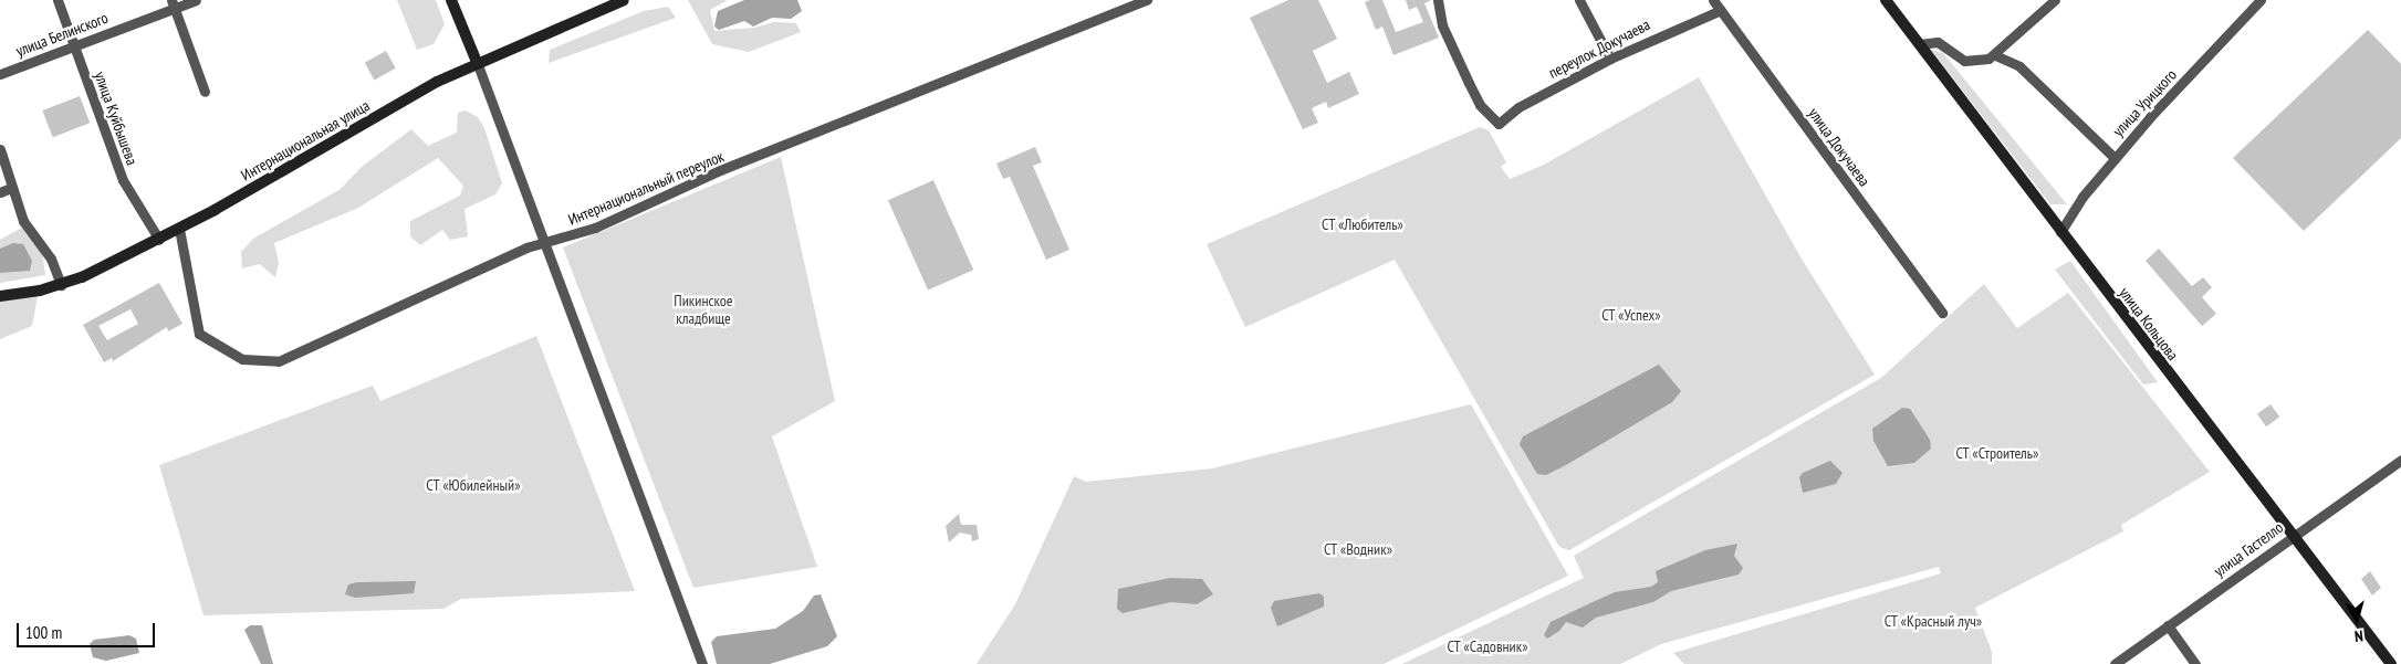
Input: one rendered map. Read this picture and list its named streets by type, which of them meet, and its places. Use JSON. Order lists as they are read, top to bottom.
{
  "streets": {
    "main road": ["Интернациональная улица", "улица Кольцова"],
    "street": [
      "улица Белинского",
      "переулок Докучаева",
      "улица Урицкого",
      "улица Куйбышева",
      "улица Докучаева",
      "Интернациональный переулок",
      "улица Гастелло"
    ]
  },
  "crossings": [
    ["улица Белинского", "улица Куйбышева"],
    ["переулок Докучаева", "улица Докучаева"],
    ["улица Урицкого", "улица Кольцова"],
    ["улица Куйбышева", "Интернациональная улица"],
    ["Интернациональная улица", "Интернациональный переулок"],
    ["улица Кольцова", "улица Гастелло"]
  ],
  "parks": [
    "СТ «Любитель»",
    "Пикинское кладбище",
    "СТ «Успех»",
    "СТ «Строитель»",
    "СТ «Юбилейный»",
    "СТ «Водник»",
    "СТ «Красный луч»",
    "СТ «Садовник»"
  ],
  "scale_bar": "100 m",
  "north": "bottom"
}
